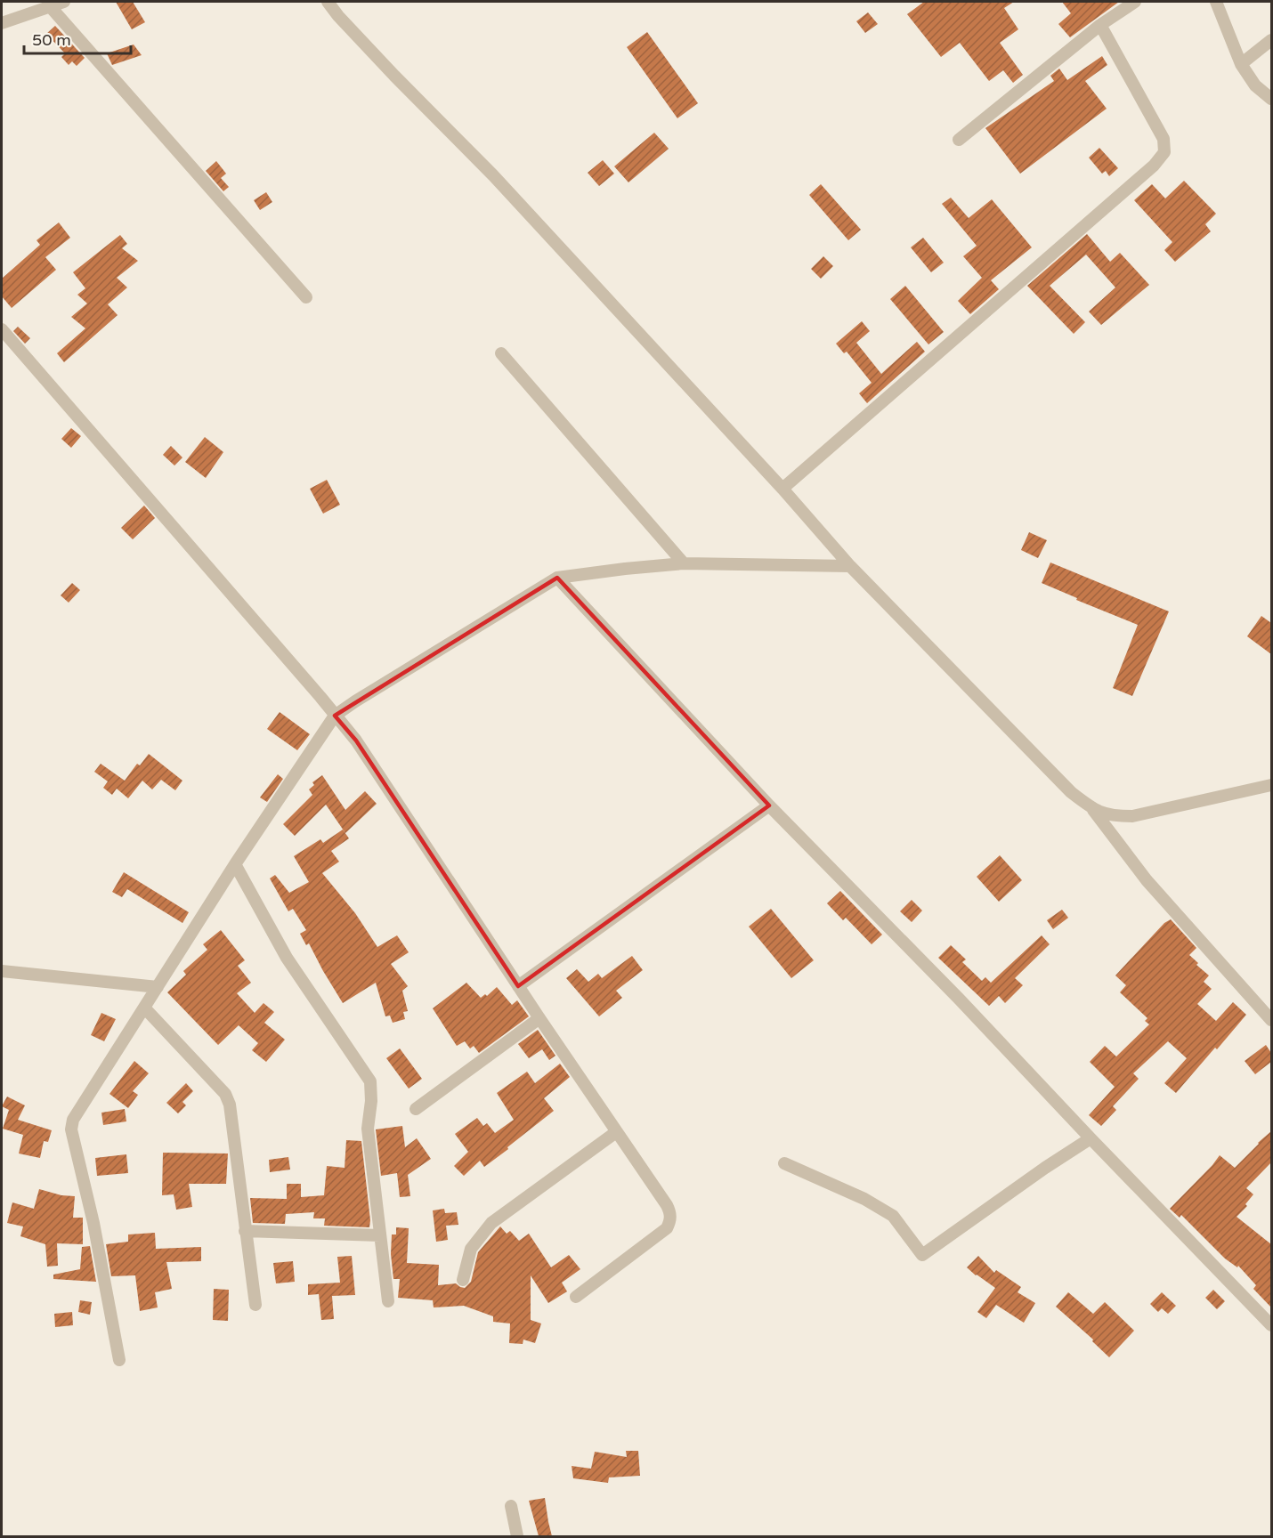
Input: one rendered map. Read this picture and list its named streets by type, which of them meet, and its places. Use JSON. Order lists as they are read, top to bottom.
{
  "scale_bar": "50 m"
}
